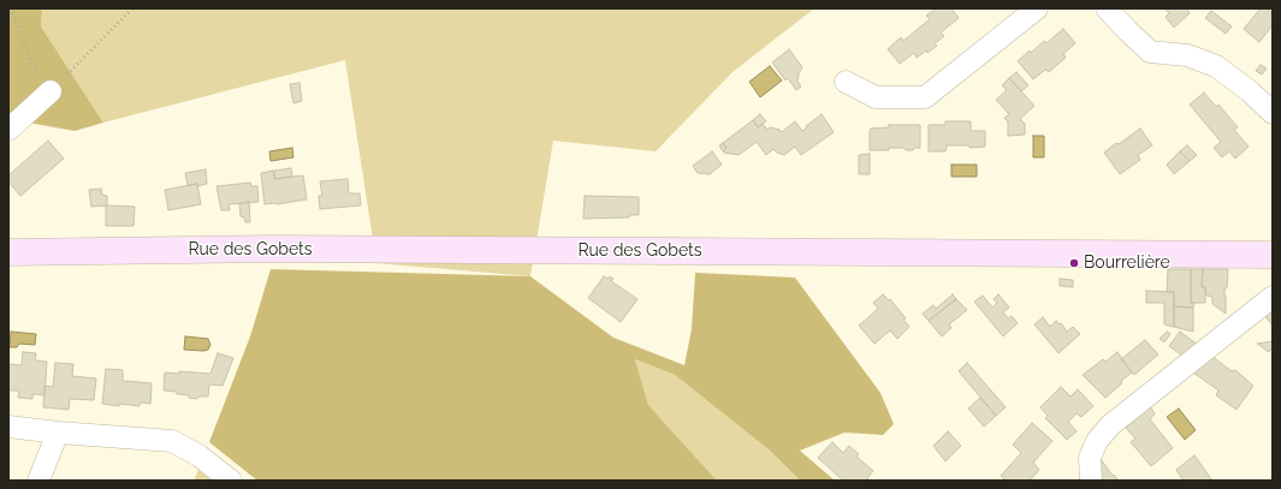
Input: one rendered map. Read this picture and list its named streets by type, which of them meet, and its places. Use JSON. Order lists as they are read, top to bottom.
{
  "streets": {
    "main road": ["Rue des Gobets"]
  },
  "places": ["Bourrelière"]
}
